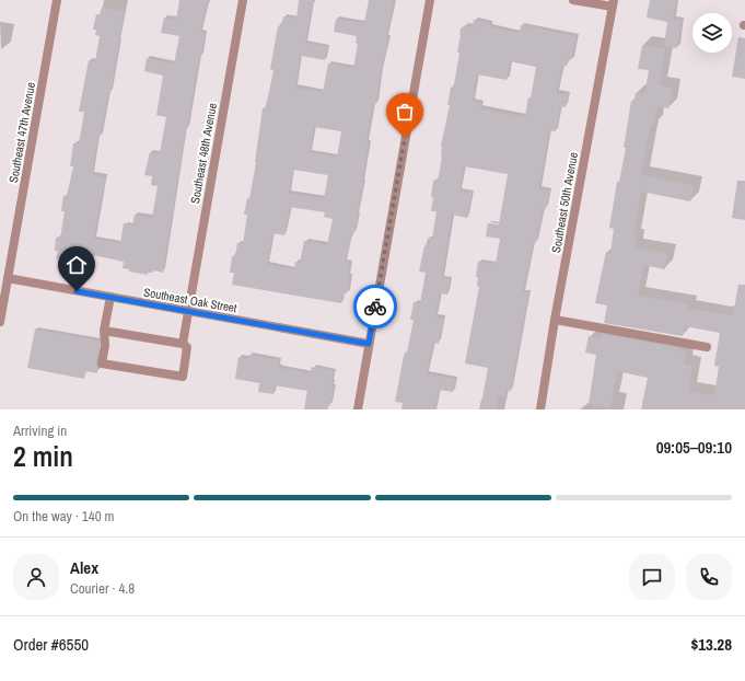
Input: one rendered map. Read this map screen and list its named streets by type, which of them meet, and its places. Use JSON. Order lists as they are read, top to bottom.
{
  "streets": {
    "street": [
      "Southeast 47th Avenue",
      "Southeast 48th Avenue",
      "Southeast 50th Avenue",
      "Southeast Oak Street"
    ]
  },
  "crossings": [
    ["Southeast 47th Avenue", "Southeast Oak Street"],
    ["Southeast 48th Avenue", "Southeast Oak Street"]
  ],
  "page": {
    "heading": ["2 min", "Arriving in", "09:05–09:10"],
    "panel": [
      "Alex",
      "Courier · 4.8",
      "Order #6550",
      "$13.28"
    ],
    "bar": "On the way · 140 m"
  }
}
